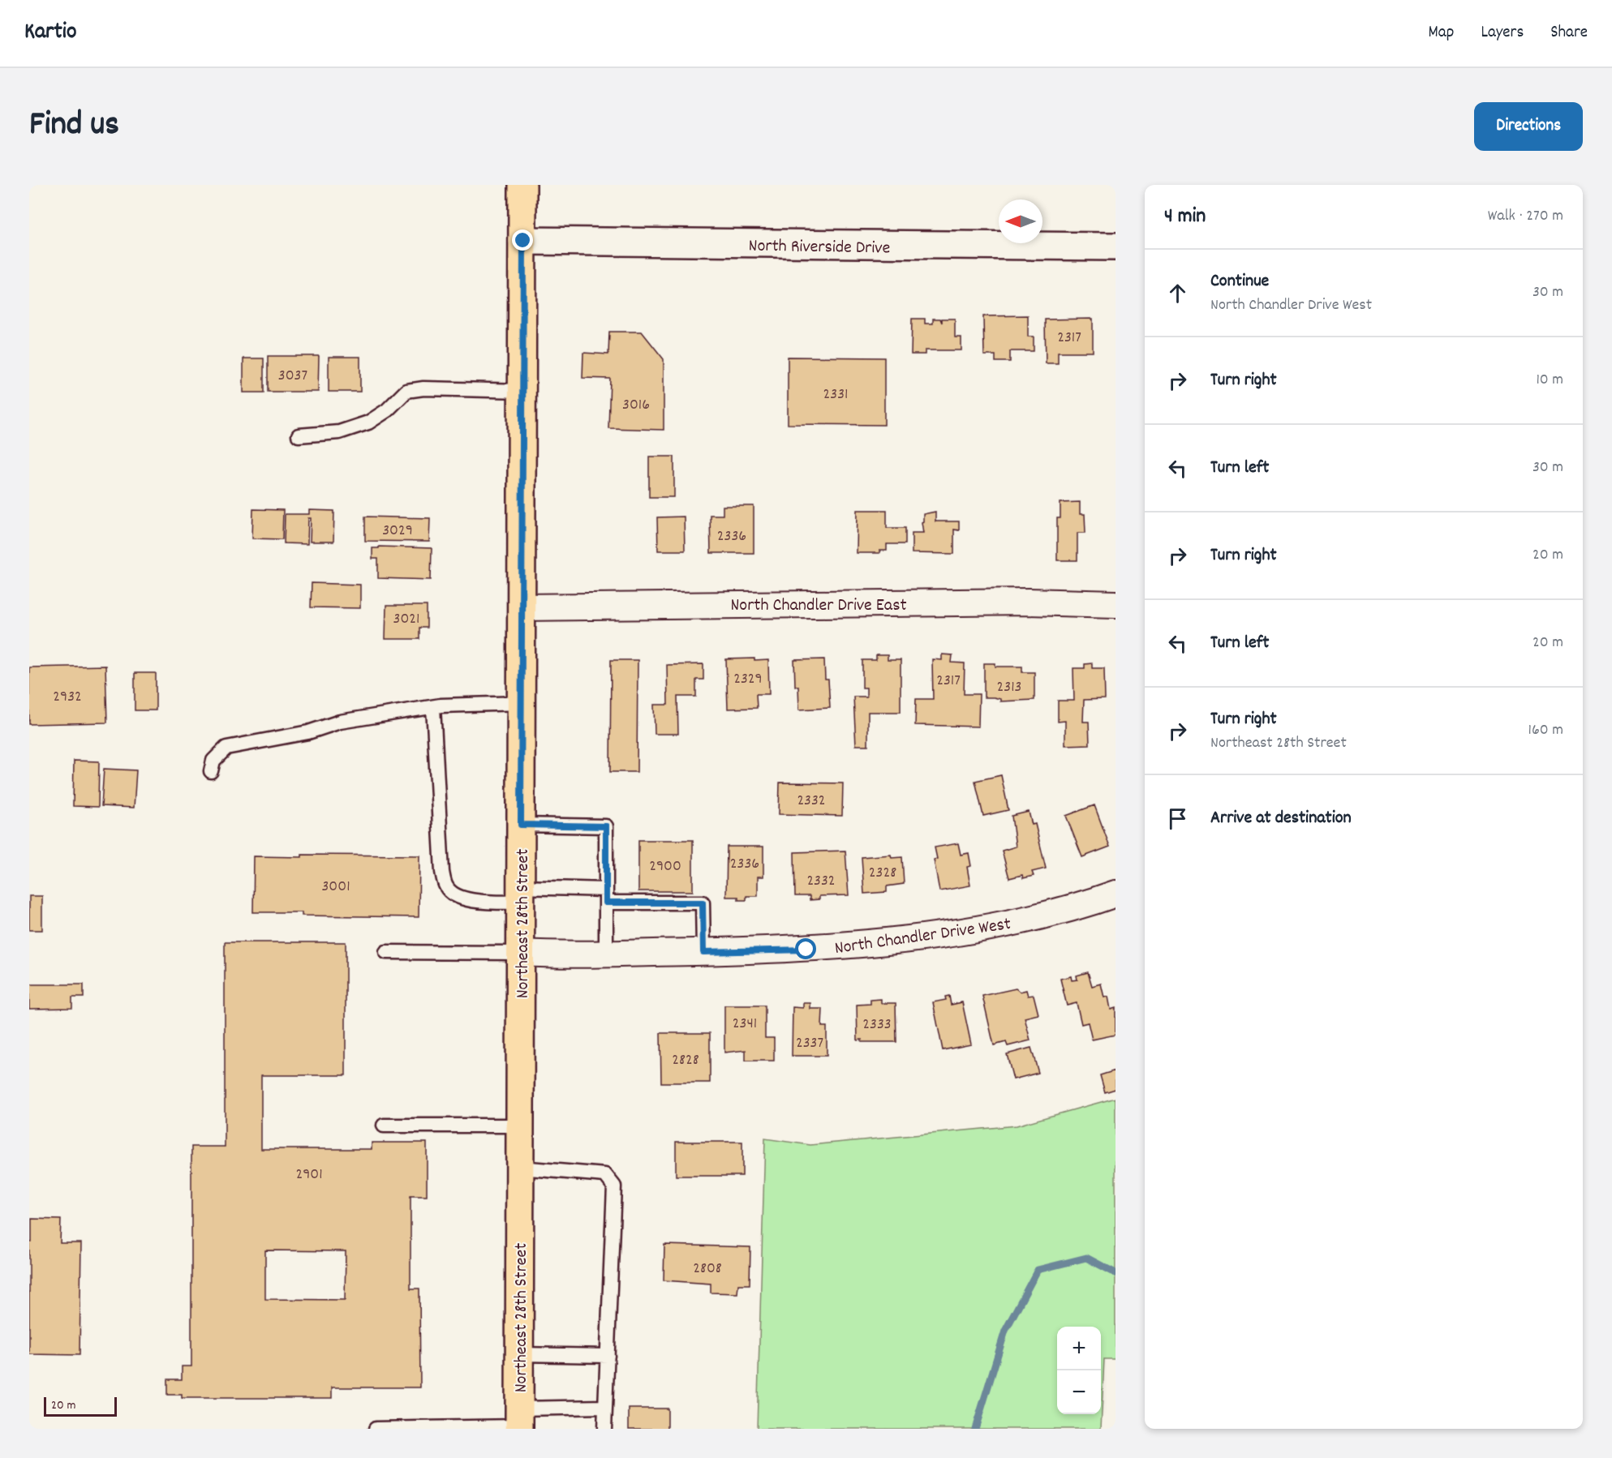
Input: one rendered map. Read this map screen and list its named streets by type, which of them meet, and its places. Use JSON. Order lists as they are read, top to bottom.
{
  "streets": {
    "main road": ["North Riverside Drive", "Northeast 28th Street"],
    "street": ["North Chandler Drive East", "North Chandler Drive West"]
  },
  "crossings": [
    ["North Riverside Drive", "Northeast 28th Street"],
    ["North Chandler Drive East", "Northeast 28th Street"],
    ["Northeast 28th Street", "North Chandler Drive West"]
  ],
  "house_numbers": [
    "2317",
    "3037",
    "2331",
    "3016",
    "3029",
    "2336",
    "3021",
    "2329",
    "2317",
    "2313",
    "2932",
    "2332",
    "2336",
    "2900",
    "2328",
    "2332",
    "3001",
    "2341",
    "2333",
    "2337",
    "2828",
    "2901",
    "2808"
  ],
  "scale_bar": "20 m",
  "north": "left",
  "page": {
    "header": "Kartio",
    "nav": ["Map", "Layers", "Share"],
    "title": "Find us",
    "buttons": "Directions",
    "heading": ["4 min", "Walk · 270 m"],
    "list": [
      ["Continue", "North Chandler Drive West", "30 m"],
      ["Turn right", "10 m"],
      ["Turn left", "30 m"],
      ["Turn right", "20 m"],
      ["Turn left", "20 m"],
      ["Turn right", "Northeast 28th Street", "160 m"],
      "Arrive at destination"
    ],
    "map_buttons": ["+", "−"],
    "scale": "20 m"
  }
}
